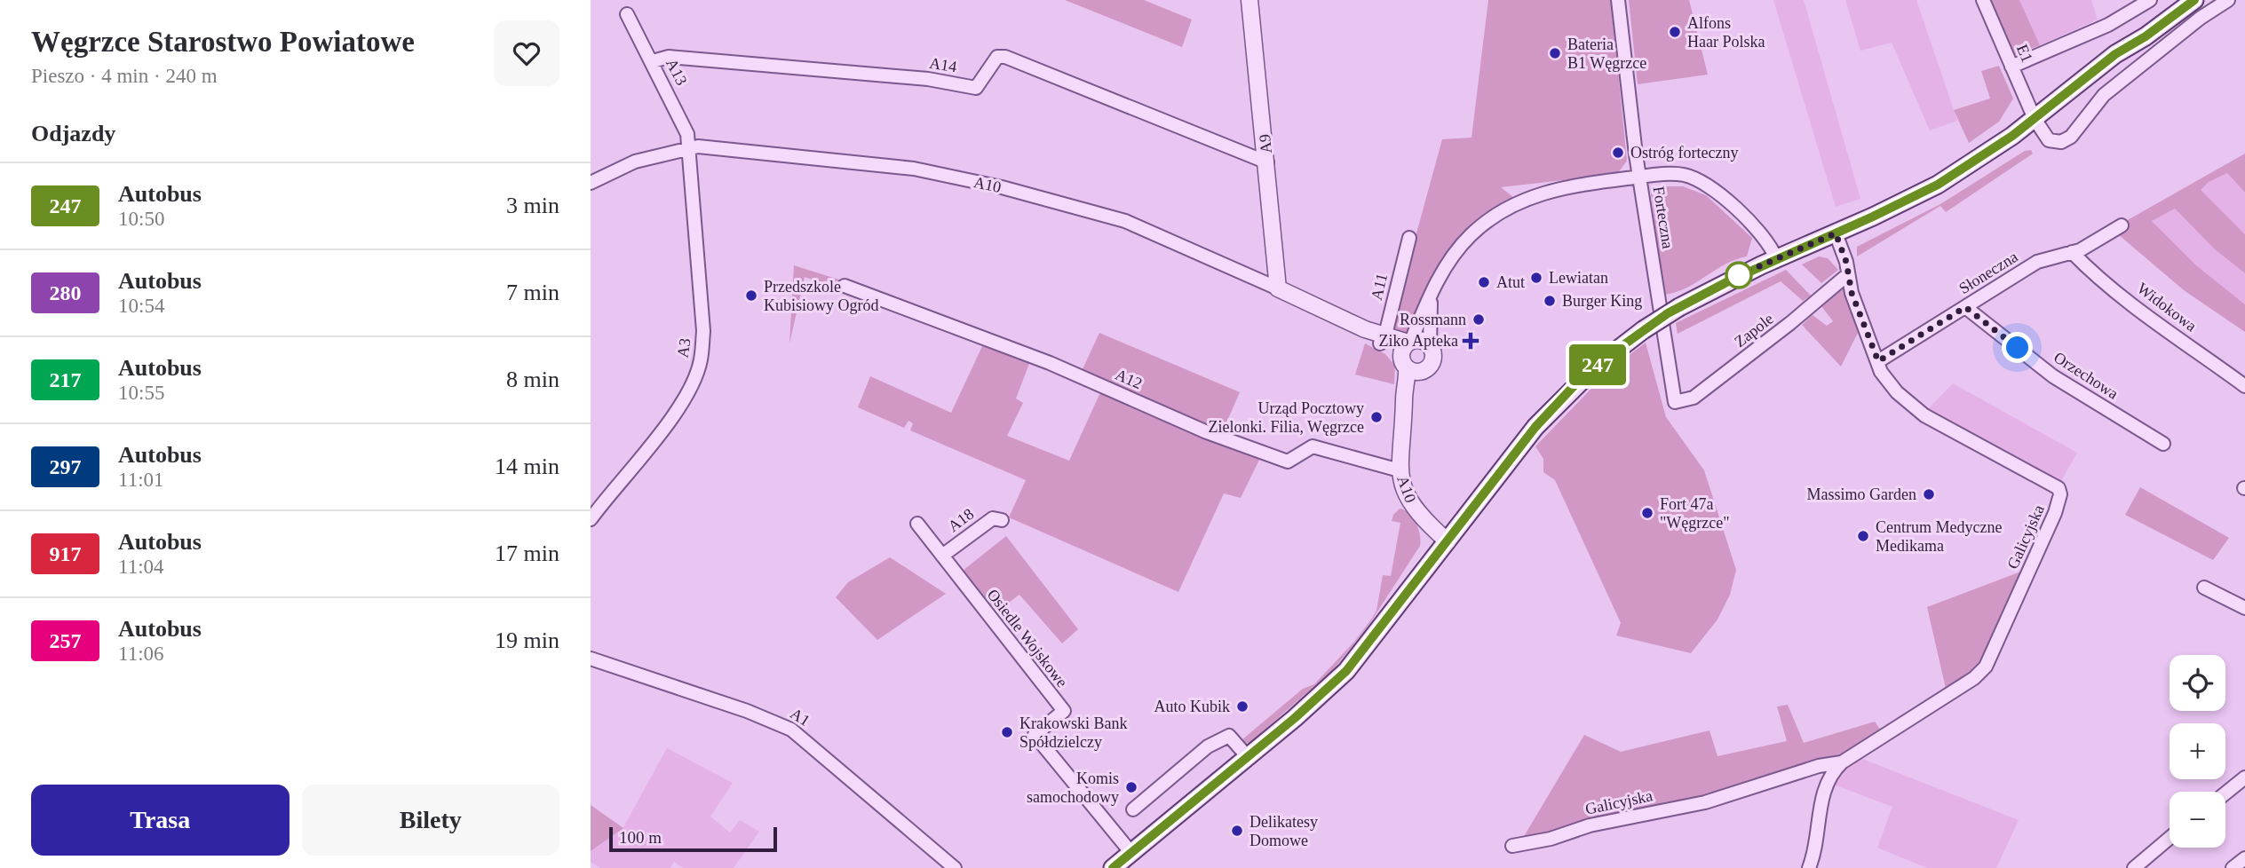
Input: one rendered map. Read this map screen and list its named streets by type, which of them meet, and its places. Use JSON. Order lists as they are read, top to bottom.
{
  "streets": {
    "street": [
      "E1",
      "A14",
      "A13",
      "A9",
      "A10",
      "Forteczna",
      "Słoneczna",
      "A11",
      "Widokowa",
      "Zapole",
      "A3",
      "Orzechowa",
      "A12",
      "A18",
      "Galicyjska",
      "Osiedle Wojskowe",
      "A1"
    ]
  },
  "crossings": [
    ["A14", "A13"],
    ["A14", "A9"],
    ["A13", "A10"],
    ["A13", "A3"],
    ["A9", "A10"],
    ["A10", "A11"],
    ["A10", "A3"],
    ["A10", "A12"],
    ["Forteczna", "Zapole"],
    ["Słoneczna", "Widokowa"],
    ["Słoneczna", "Orzechowa"],
    ["Słoneczna", "Galicyjska"],
    ["Zapole", "Galicyjska"],
    ["A18", "Osiedle Wojskowe"]
  ],
  "places": {
    "other": [
      "Alfons Haar Polska",
      "Bateria B1 Węgrzce",
      "Ostróg forteczny",
      "Lewiatan",
      "Atut",
      "Przedszkole Kubisiowy Ogród",
      "Burger King",
      "Rossmann",
      "Urząd Pocztowy Zielonki. Filia, Węgrzce",
      "Massimo Garden",
      "Fort 47a \"Węgrzce\"",
      "Centrum Medyczne Medikama",
      "Auto Kubik",
      "Krakowski Bank Spółdzielczy",
      "Komis samochodowy",
      "Delikatesy Domowe"
    ],
    "health": ["Ziko Apteka"]
  },
  "lines": ["bus line 247"],
  "scale_bar": "100 m",
  "page": {
    "heading": [
      ["Węgrzce Starostwo Powiatowe", "Pieszo · 4 min · 240 m"],
      "Odjazdy"
    ],
    "on_map": "247",
    "list": [
      {
        "mark": "247",
        "name": "Autobus",
        "note": "10:50",
        "value": "3 min"
      },
      {
        "mark": "280",
        "name": "Autobus",
        "note": "10:54",
        "value": "7 min"
      },
      {
        "mark": "217",
        "name": "Autobus",
        "note": "10:55",
        "value": "8 min"
      },
      {
        "mark": "297",
        "name": "Autobus",
        "note": "11:01",
        "value": "14 min"
      },
      {
        "mark": "917",
        "name": "Autobus",
        "note": "11:04",
        "value": "17 min"
      },
      {
        "mark": "257",
        "name": "Autobus",
        "note": "11:06",
        "value": "19 min"
      }
    ],
    "map_buttons": ["+", "−"],
    "buttons": ["Trasa", "Bilety"],
    "scale": "100 m"
  }
}
